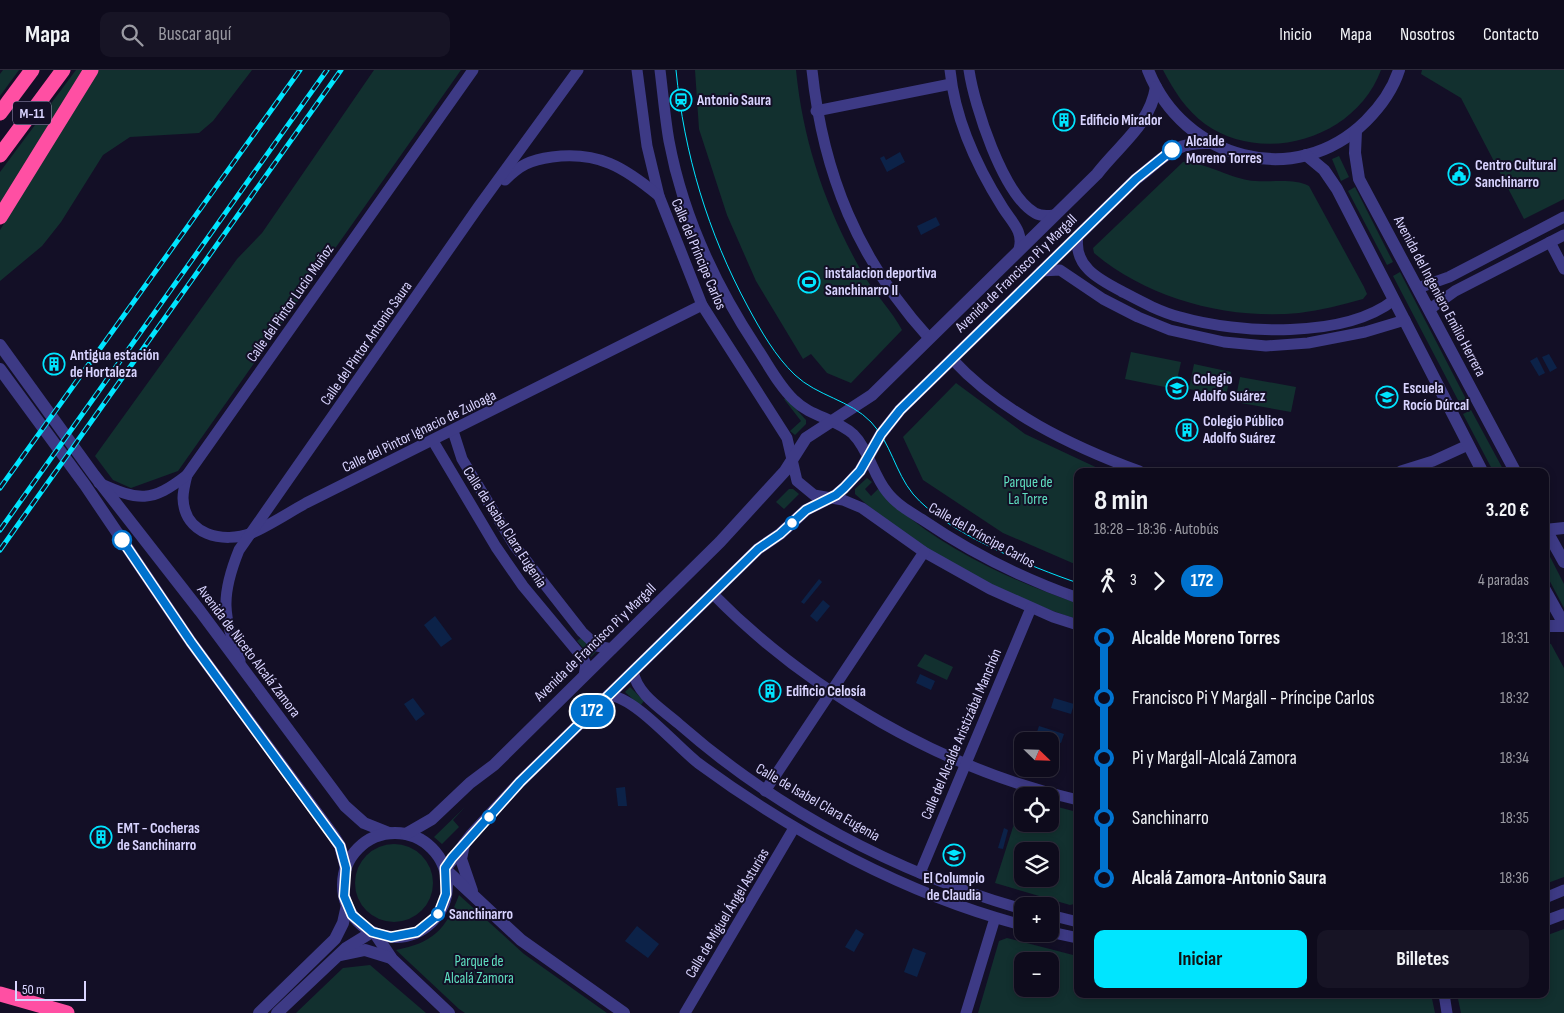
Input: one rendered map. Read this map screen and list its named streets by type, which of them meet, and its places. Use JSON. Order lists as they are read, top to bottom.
{
  "streets": {
    "highway": ["M-11"],
    "street": [
      "Calle del Príncipe Carlos",
      "Avenida de Francisco Pi y Margall",
      "Avenida del Ingeniero Emilio Herrera",
      "Calle del Pintor Lucio Muñoz",
      "Calle del Pintor Antonio Saura",
      "Calle del Pintor Ignacio de Zuloaga",
      "Calle de Isabel Clara Eugenia",
      "Avenida de Niceto Alcalá Zamora",
      "Calle del Alcalde Aristizábal Manchón",
      "Calle de Miguel Ángel Asturias"
    ]
  },
  "crossings": [
    ["Calle del Príncipe Carlos", "Avenida de Francisco Pi y Margall"],
    ["Calle del Príncipe Carlos", "Calle del Pintor Antonio Saura"],
    ["Calle del Príncipe Carlos", "Calle del Pintor Ignacio de Zuloaga"],
    ["Avenida de Francisco Pi y Margall", "Calle de Isabel Clara Eugenia"],
    ["Avenida de Francisco Pi y Margall", "Avenida de Niceto Alcalá Zamora"],
    ["Calle del Pintor Lucio Muñoz", "Calle del Pintor Ignacio de Zuloaga"],
    ["Calle del Pintor Lucio Muñoz", "Avenida de Niceto Alcalá Zamora"],
    ["Calle del Pintor Antonio Saura", "Calle del Pintor Ignacio de Zuloaga"],
    ["Calle del Pintor Antonio Saura", "Avenida de Niceto Alcalá Zamora"],
    ["Calle del Pintor Ignacio de Zuloaga", "Calle de Isabel Clara Eugenia"],
    ["Calle de Isabel Clara Eugenia", "Calle del Alcalde Aristizábal Manchón"],
    ["Calle de Isabel Clara Eugenia", "Calle de Miguel Ángel Asturias"]
  ],
  "parks": ["Parque de La Torre", "Parque de Alcalá Zamora"],
  "places": {
    "station": ["Antonio Saura"],
    "building": [
      "Edificio Mirador",
      "Antigua estación de Hortaleza",
      "Colegio Público Adolfo Suárez",
      "Edificio Celosía",
      "EMT - Cocheras de Sanchinarro"
    ],
    "other": ["Alcalde Moreno Torres", "Sanchinarro"],
    "public building": ["Centro Cultural Sanchinarro"],
    "sports": ["instalacion deportiva Sanchinarro II"],
    "school or university": ["Colegio Adolfo Suárez", "Escuela Rocío Dúrcal", "El Columpio de Claudia"]
  },
  "lines": ["bus line 172"],
  "scale_bar": "50 m",
  "north": "bottom right",
  "page": {
    "header": "Mapa",
    "search": "Buscar aquí",
    "nav": [
      "Inicio",
      "Mapa",
      "Nosotros",
      "Contacto"
    ],
    "on_map": "172",
    "heading": ["8 min", "18:28 – 18:36 · Autobús", "3.20 €"],
    "legs": ["3", "172", "4 paradas"],
    "list": [
      {
        "name": "Alcalde Moreno Torres",
        "value": "18:31"
      },
      {
        "name": "Francisco Pi Y Margall - Príncipe Carlos",
        "value": "18:32"
      },
      {
        "name": "Pi y Margall-Alcalá Zamora",
        "value": "18:34"
      },
      {
        "name": "Sanchinarro",
        "value": "18:35"
      },
      {
        "name": "Alcalá Zamora-Antonio Saura",
        "value": "18:36"
      }
    ],
    "map_buttons": ["+", "−"],
    "buttons": ["Iniciar", "Billetes"],
    "scale": "50 m"
  }
}
